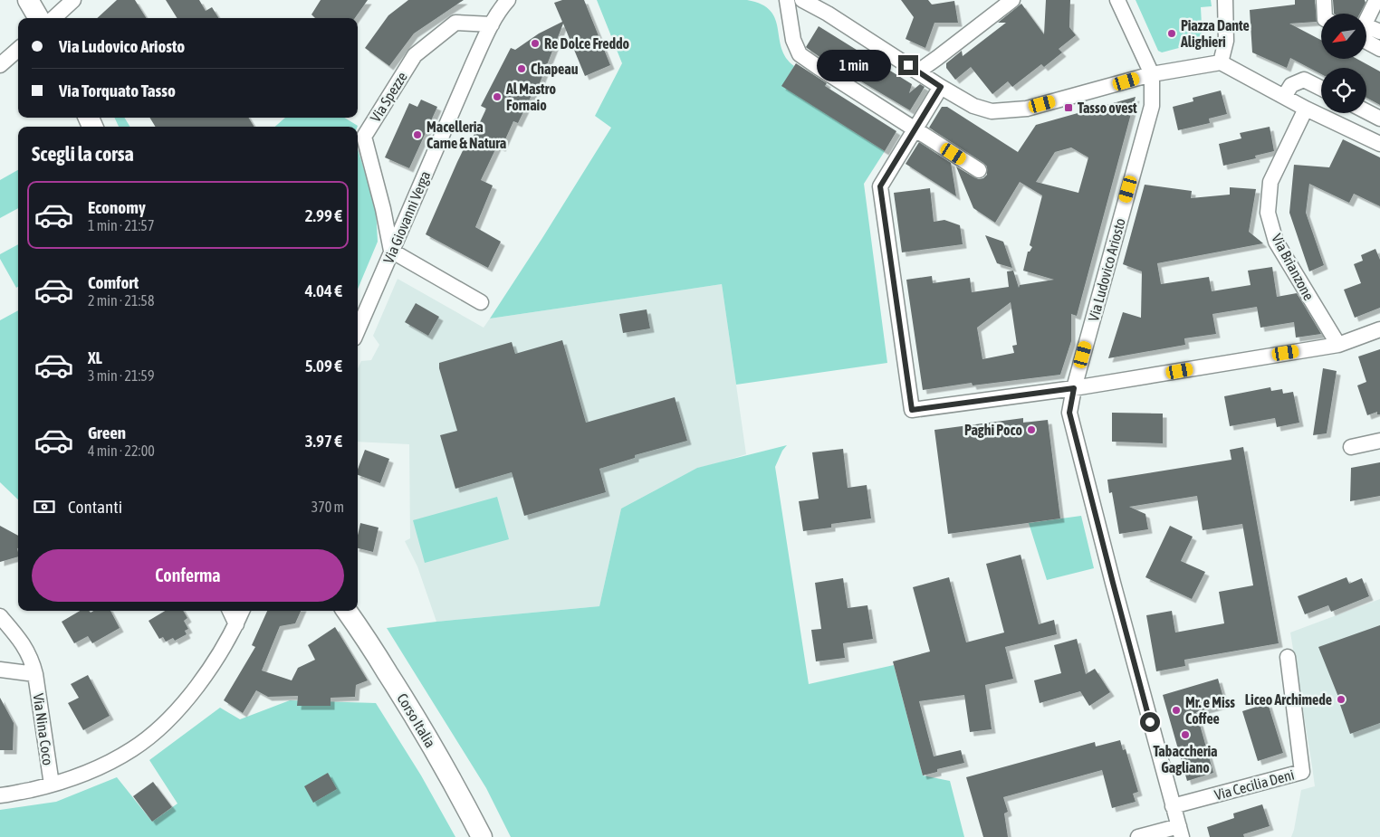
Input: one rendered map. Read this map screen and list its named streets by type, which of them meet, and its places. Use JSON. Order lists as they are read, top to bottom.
{
  "streets": {
    "street": [
      "Via Spezze",
      "Via Giovanni Verga",
      "Via Brianzone",
      "Via Ludovico Ariosto",
      "Corso Italia",
      "Via Nina Coco",
      "Via Cecilia Deni"
    ]
  },
  "crossings": [
    ["Via Spezze", "Via Giovanni Verga"],
    ["Via Ludovico Ariosto", "Via Cecilia Deni"]
  ],
  "places": {
    "other": [
      "Piazza Dante Alighieri",
      "Re Dolce Freddo",
      "Chapeau",
      "Al Mastro Fornaio",
      "Macelleria Carne & Natura",
      "Paghi Poco",
      "Liceo Archimede",
      "Mr. e Miss Coffee",
      "Tabaccheria Gagliano"
    ],
    "transit": ["Tasso ovest"]
  },
  "north": "bottom left",
  "page": {
    "banner": ["Via Ludovico Ariosto", "Via Torquato Tasso"],
    "bubble": "1 min",
    "heading": "Scegli la corsa",
    "list": [
      {
        "name": "Economy",
        "note": "1 min · 21:57",
        "value": "2.99 €"
      },
      {
        "name": "Comfort",
        "note": "2 min · 21:58",
        "value": "4.04 €"
      },
      {
        "name": "XL",
        "note": "3 min · 21:59",
        "value": "5.09 €"
      },
      {
        "name": "Green",
        "note": "4 min · 22:00",
        "value": "3.97 €"
      }
    ],
    "pay": ["Contanti", "370 m"],
    "buttons": "Conferma"
  }
}
